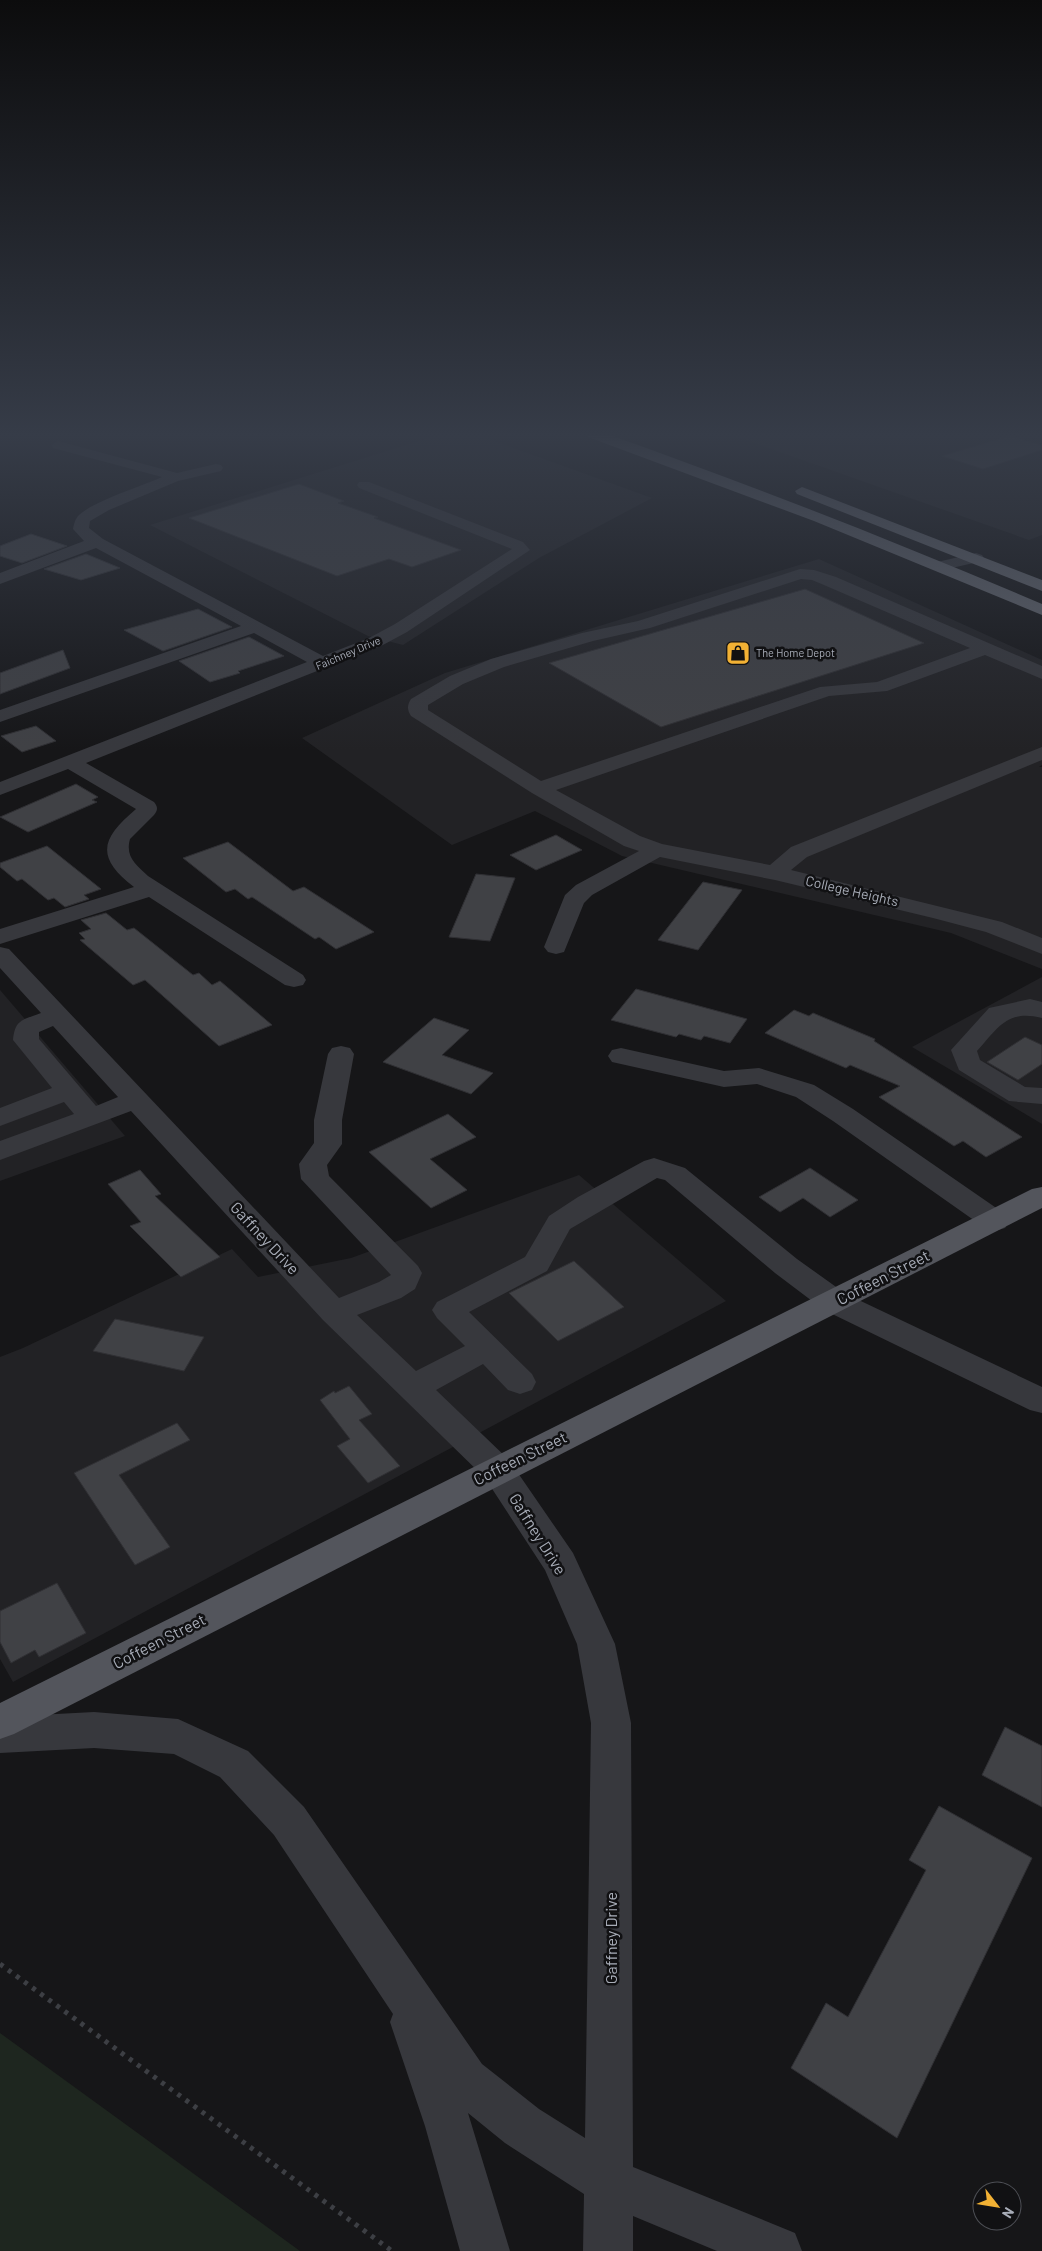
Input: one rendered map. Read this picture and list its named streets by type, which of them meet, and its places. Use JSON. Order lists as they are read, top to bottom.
{
  "streets": {
    "main road": ["Coffeen Street"],
    "street": ["Faichney Drive", "College Heights", "Gaffney Drive"]
  },
  "crossings": [
    ["Gaffney Drive", "Coffeen Street"]
  ],
  "places": {
    "shop": ["The Home Depot"]
  },
  "north": "bottom right"
}
